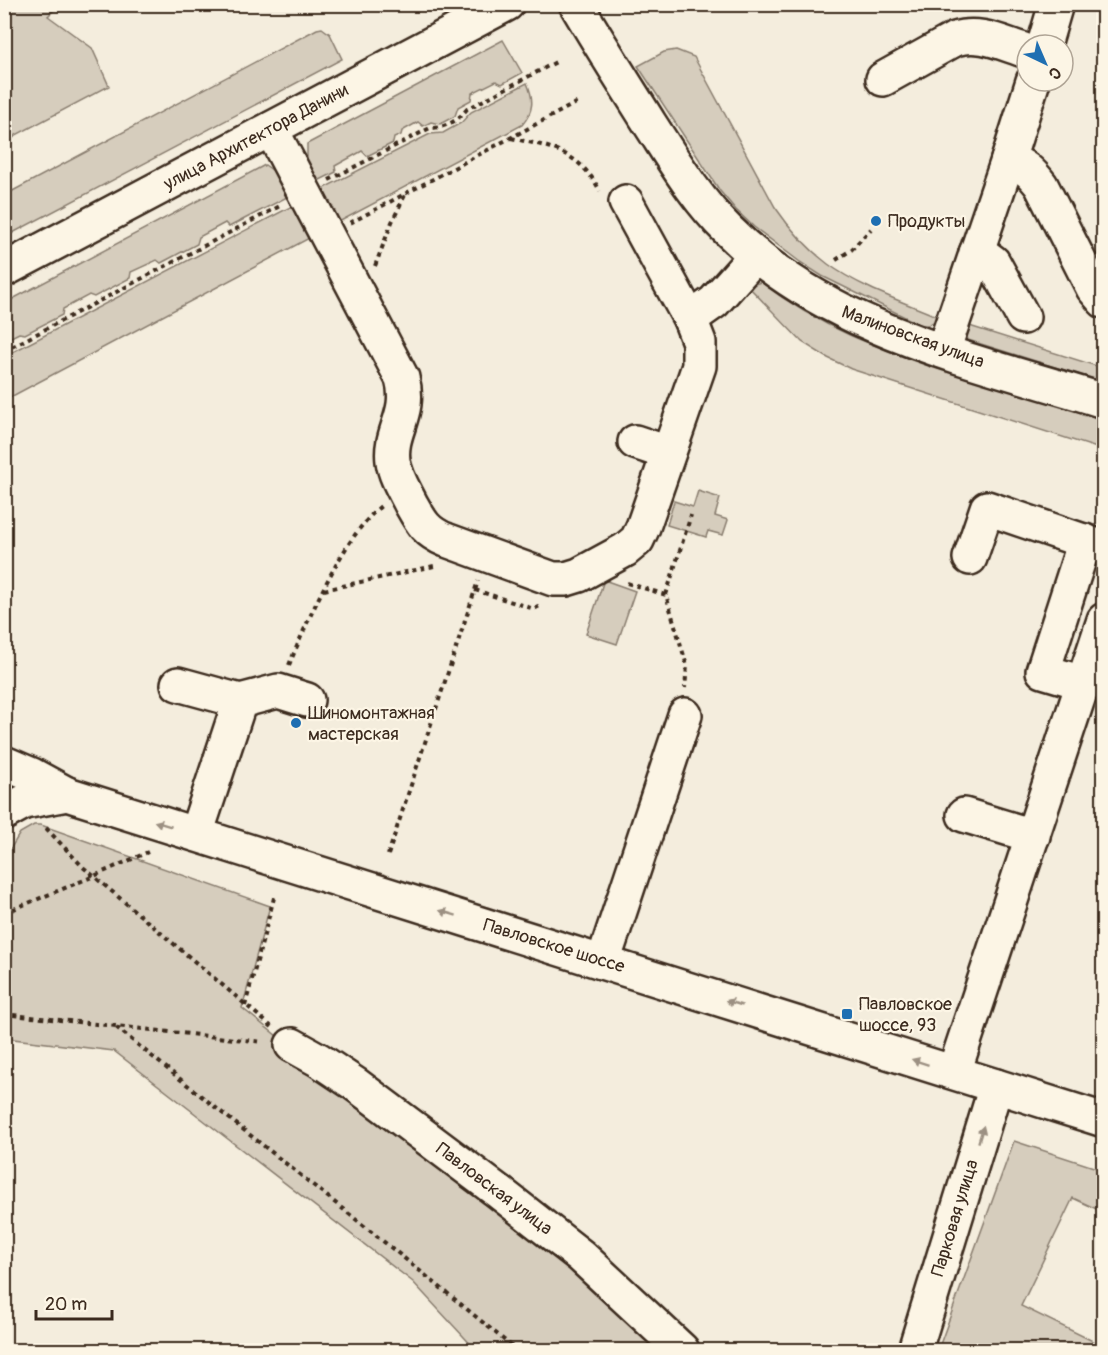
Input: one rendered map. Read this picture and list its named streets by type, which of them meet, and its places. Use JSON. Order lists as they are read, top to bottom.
{
  "streets": {
    "street": [
      "улица Архитектора Данини",
      "Малиновская улица",
      "Павловское шоссе",
      "Павловская улица",
      "Парковая улица"
    ]
  },
  "crossings": [
    ["Павловское шоссе", "Парковая улица"]
  ],
  "one_way": ["Павловское шоссе", "Парковая улица"],
  "places": {
    "other": ["Продукты", "Шиномонтажная мастерская"],
    "transit": ["Павловское шоссе, 93"]
  },
  "scale_bar": "20 m",
  "north": "bottom right"
}
